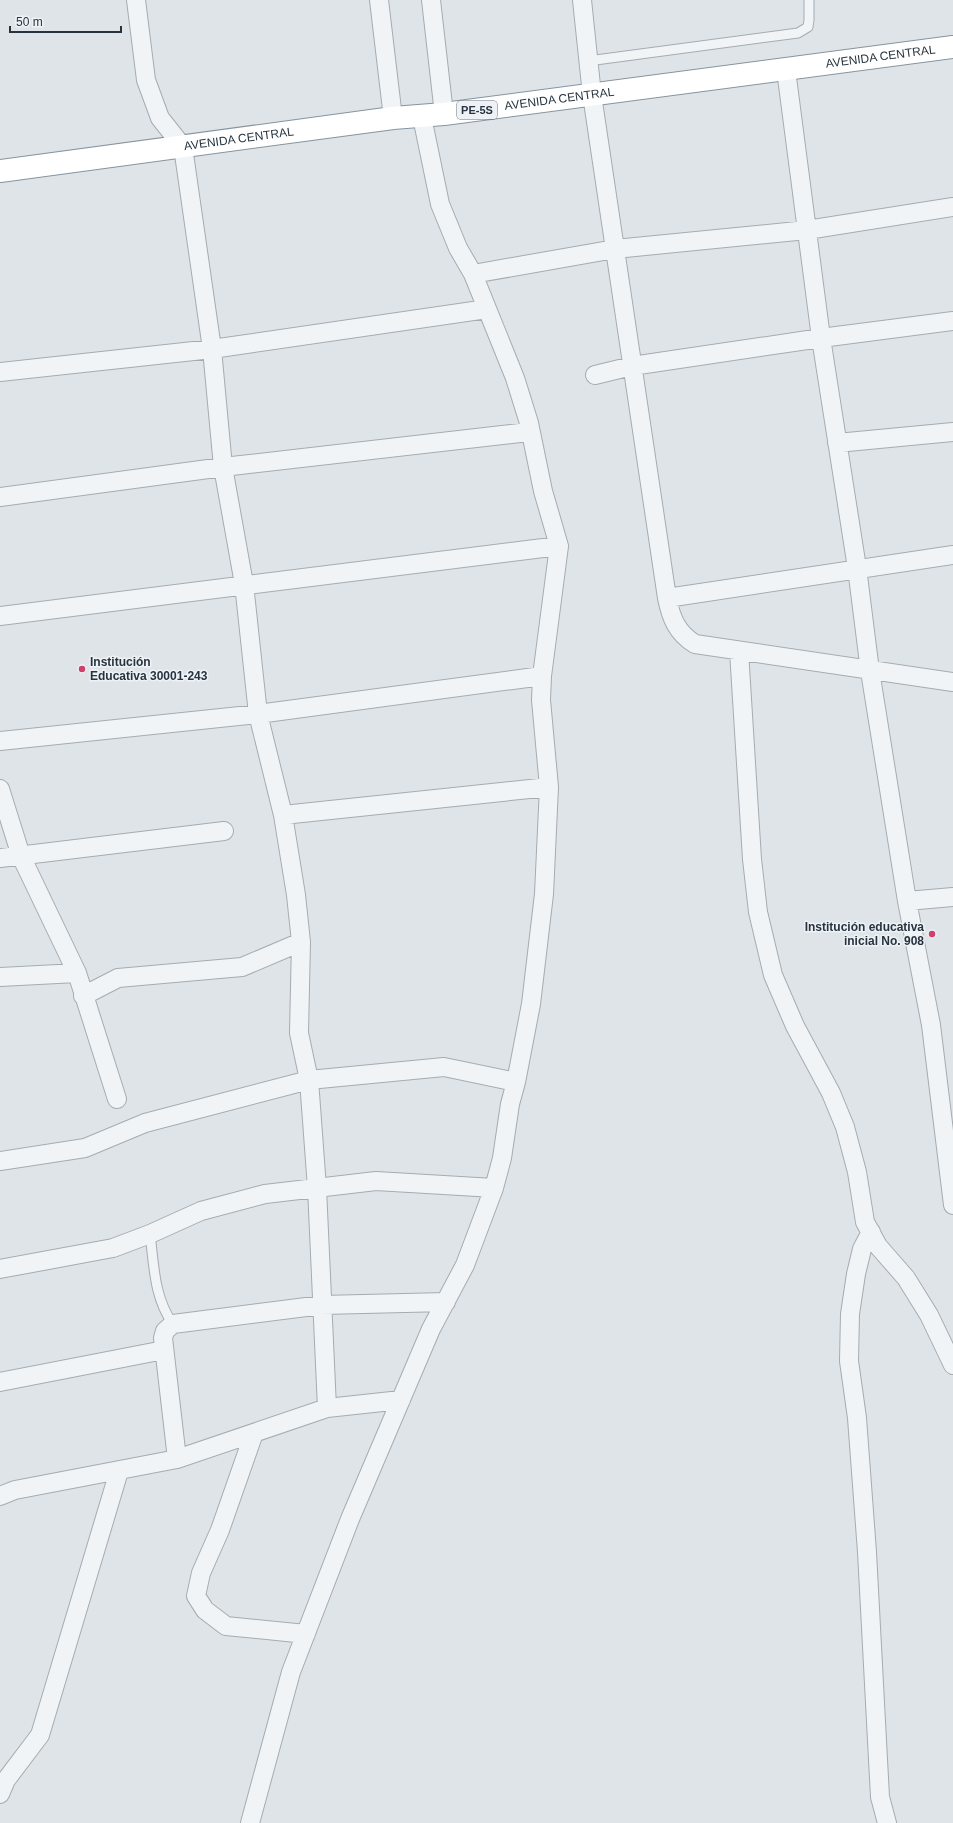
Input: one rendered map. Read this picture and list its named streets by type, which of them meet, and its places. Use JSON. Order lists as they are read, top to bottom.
{
  "streets": {
    "highway": ["AVENIDA CENTRAL", "PE-5S"]
  },
  "places": ["Institución Educativa 30001-243", "Institución educativa inicial No. 908"],
  "scale_bar": "50 m"
}
